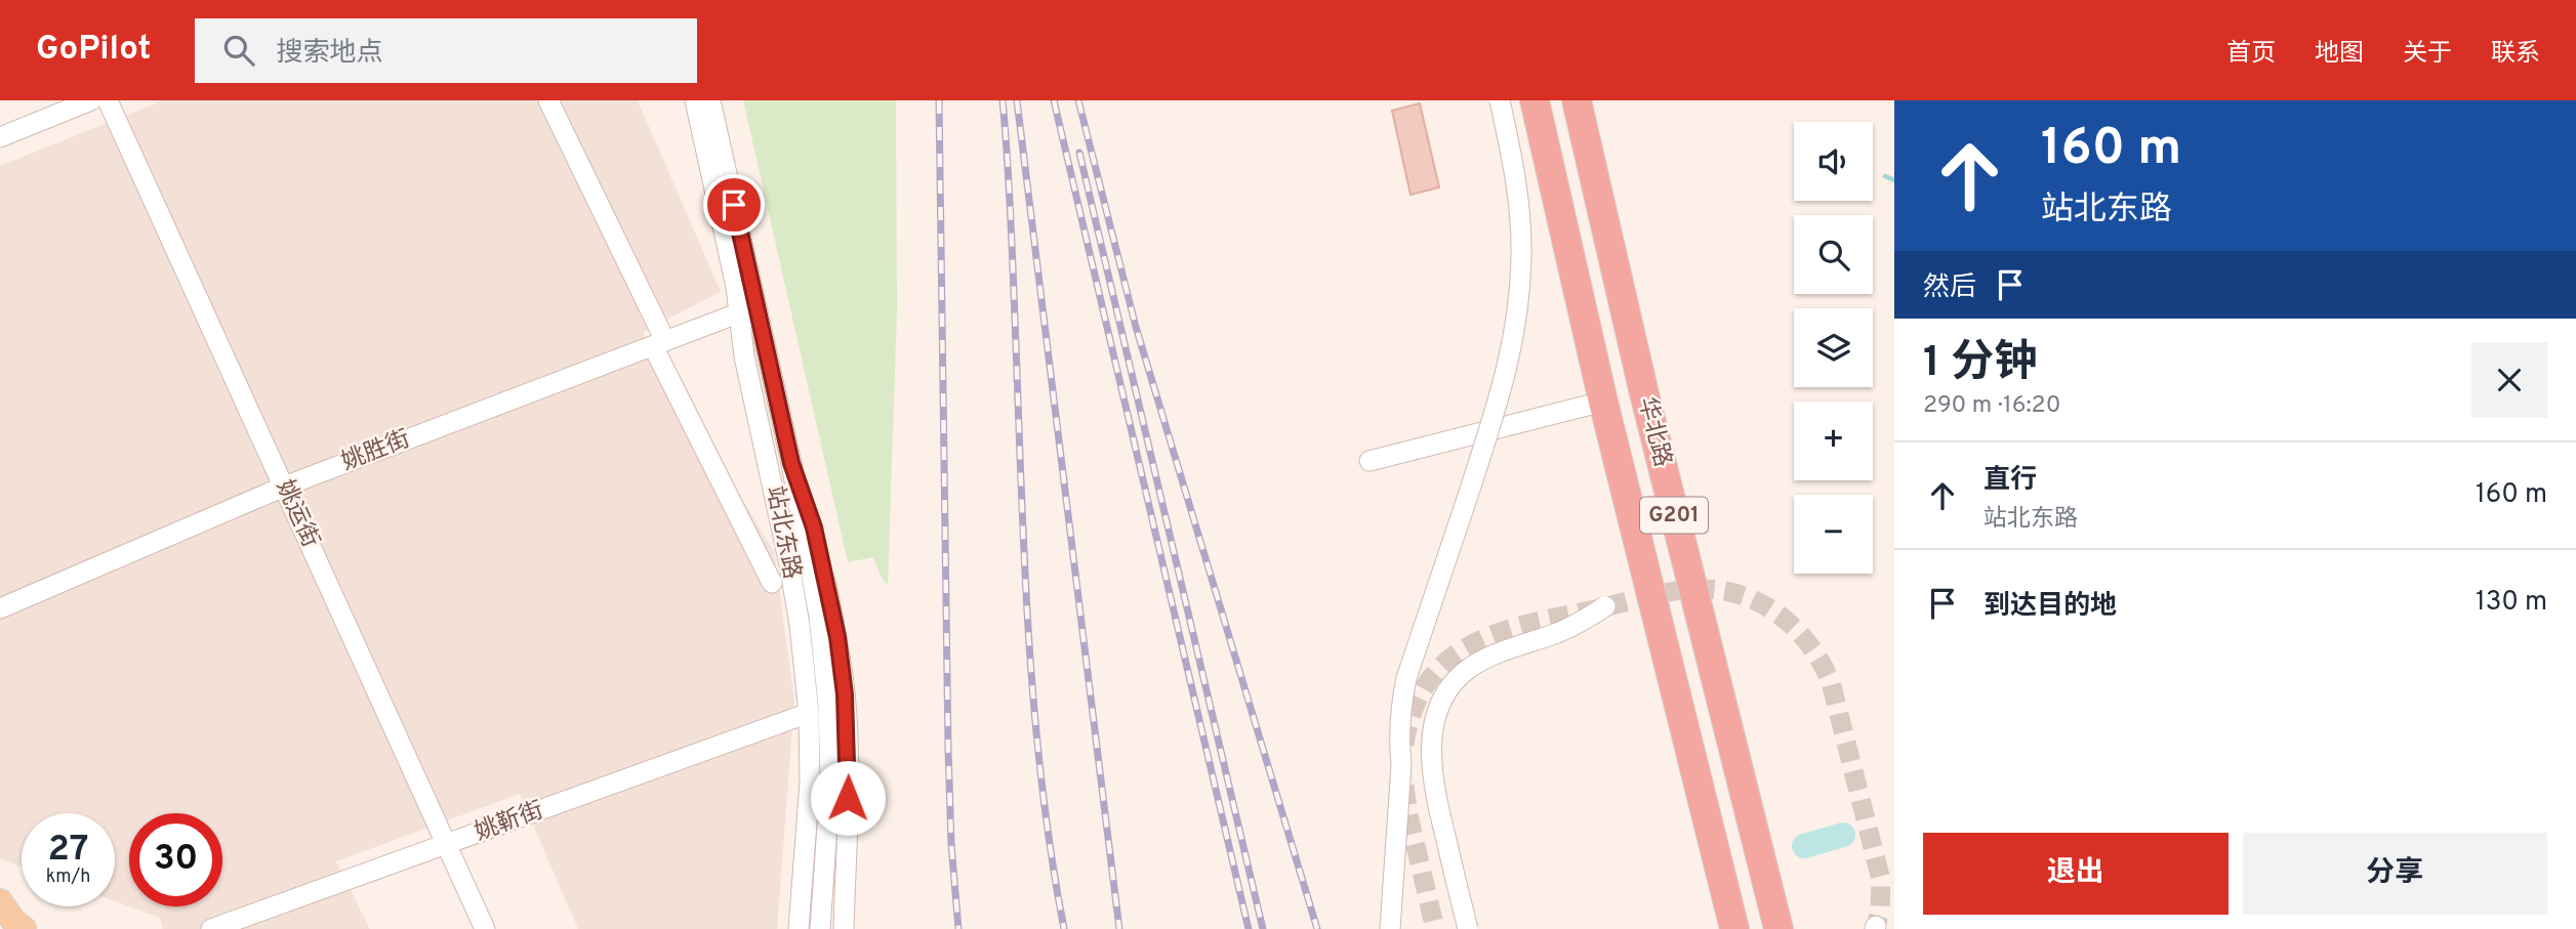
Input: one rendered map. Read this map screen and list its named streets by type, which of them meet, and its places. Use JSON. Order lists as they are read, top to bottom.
{
  "streets": {
    "highway": ["华北路", "G201"],
    "street": [
      "姚胜街",
      "姚运街",
      "站北东路",
      "姚靳街"
    ]
  },
  "crossings": [
    ["姚胜街", "姚运街"],
    ["姚胜街", "站北东路"],
    ["姚运街", "姚靳街"],
    ["站北东路", "姚靳街"]
  ],
  "page": {
    "header": "GoPilot",
    "search": "搜索地点",
    "nav": [
      "首页",
      "地图",
      "关于",
      "联系"
    ],
    "turn": ["160 m", "站北东路"],
    "map_buttons": ["+", "−"],
    "then": "然后",
    "heading": ["1 分钟", "290 m · 16:20"],
    "list": [
      {
        "name": "直行",
        "note": "站北东路",
        "value": "160 m"
      },
      {
        "name": "到达目的地",
        "value": "130 m"
      }
    ],
    "speed": "27 km/h",
    "limit": "30",
    "buttons": ["退出", "分享"]
  }
}
